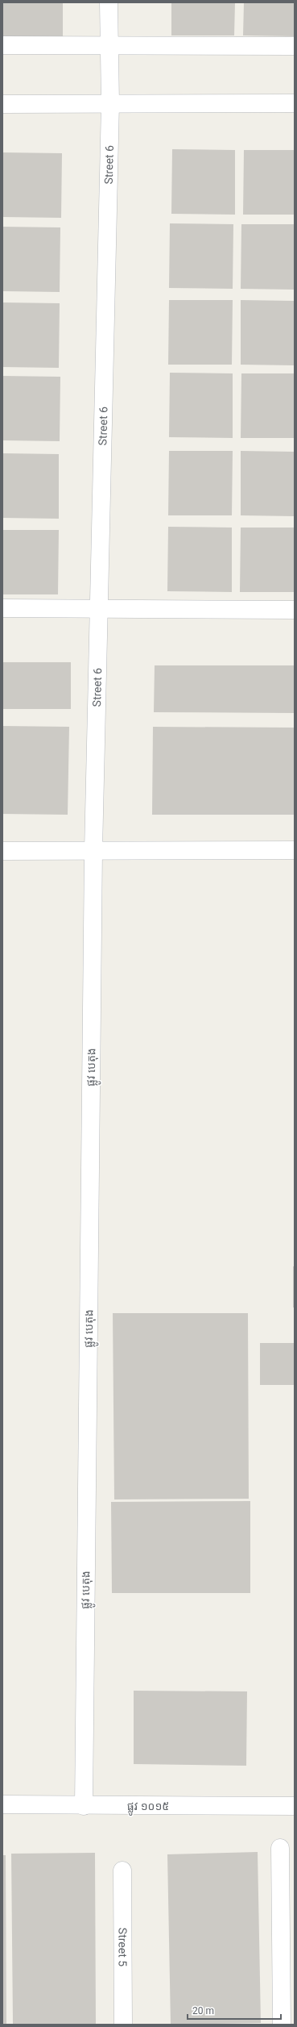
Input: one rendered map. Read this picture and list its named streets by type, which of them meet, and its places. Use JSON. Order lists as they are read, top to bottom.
{
  "streets": {
    "street": [
      "Street 6",
      "ផ្លូវ បេតុង",
      "ផ្លូវ ១០១៥",
      "Street 5"
    ]
  },
  "crossings": [
    ["Street 6", "ផ្លូវ បេតុង"],
    ["ផ្លូវ បេតុង", "ផ្លូវ ១០១៥"]
  ],
  "scale_bar": "20 m"
}
